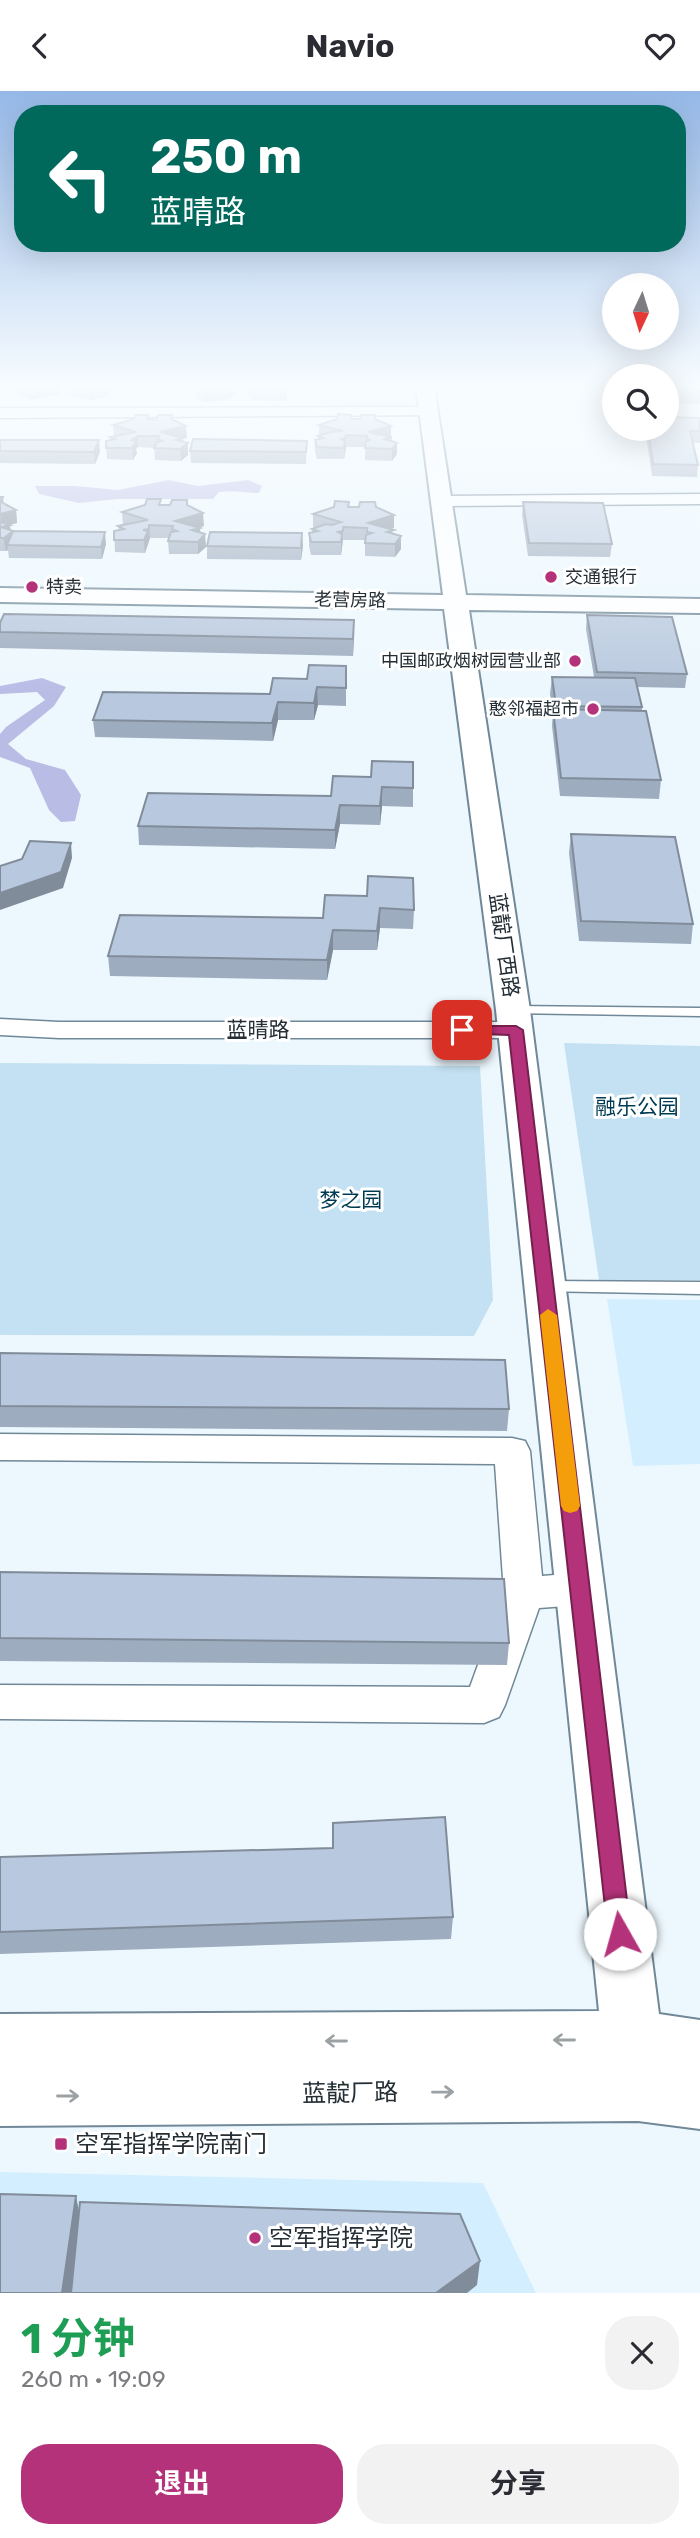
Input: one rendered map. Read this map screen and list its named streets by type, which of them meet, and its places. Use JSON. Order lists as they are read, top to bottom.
{
  "streets": {
    "street": [
      "老营房路",
      "蓝靛厂西路",
      "蓝晴路",
      "蓝靛厂路"
    ]
  },
  "crossings": [
    ["老营房路", "蓝靛厂西路"],
    ["蓝靛厂西路", "蓝晴路"],
    ["蓝靛厂西路", "蓝靛厂路"]
  ],
  "parks": ["融乐公园", "梦之园"],
  "places": {
    "other": [
      "交通银行",
      "特卖",
      "中国邮政烟树园营业部",
      "憨邻福超市",
      "空军指挥学院"
    ],
    "transit": ["空军指挥学院南门"]
  },
  "north": "bottom",
  "page": {
    "header": "Navio",
    "turn": ["250 m", "蓝晴路"],
    "heading": ["1 分钟", "260 m · 19:09"],
    "buttons": ["退出", "分享"]
  }
}
